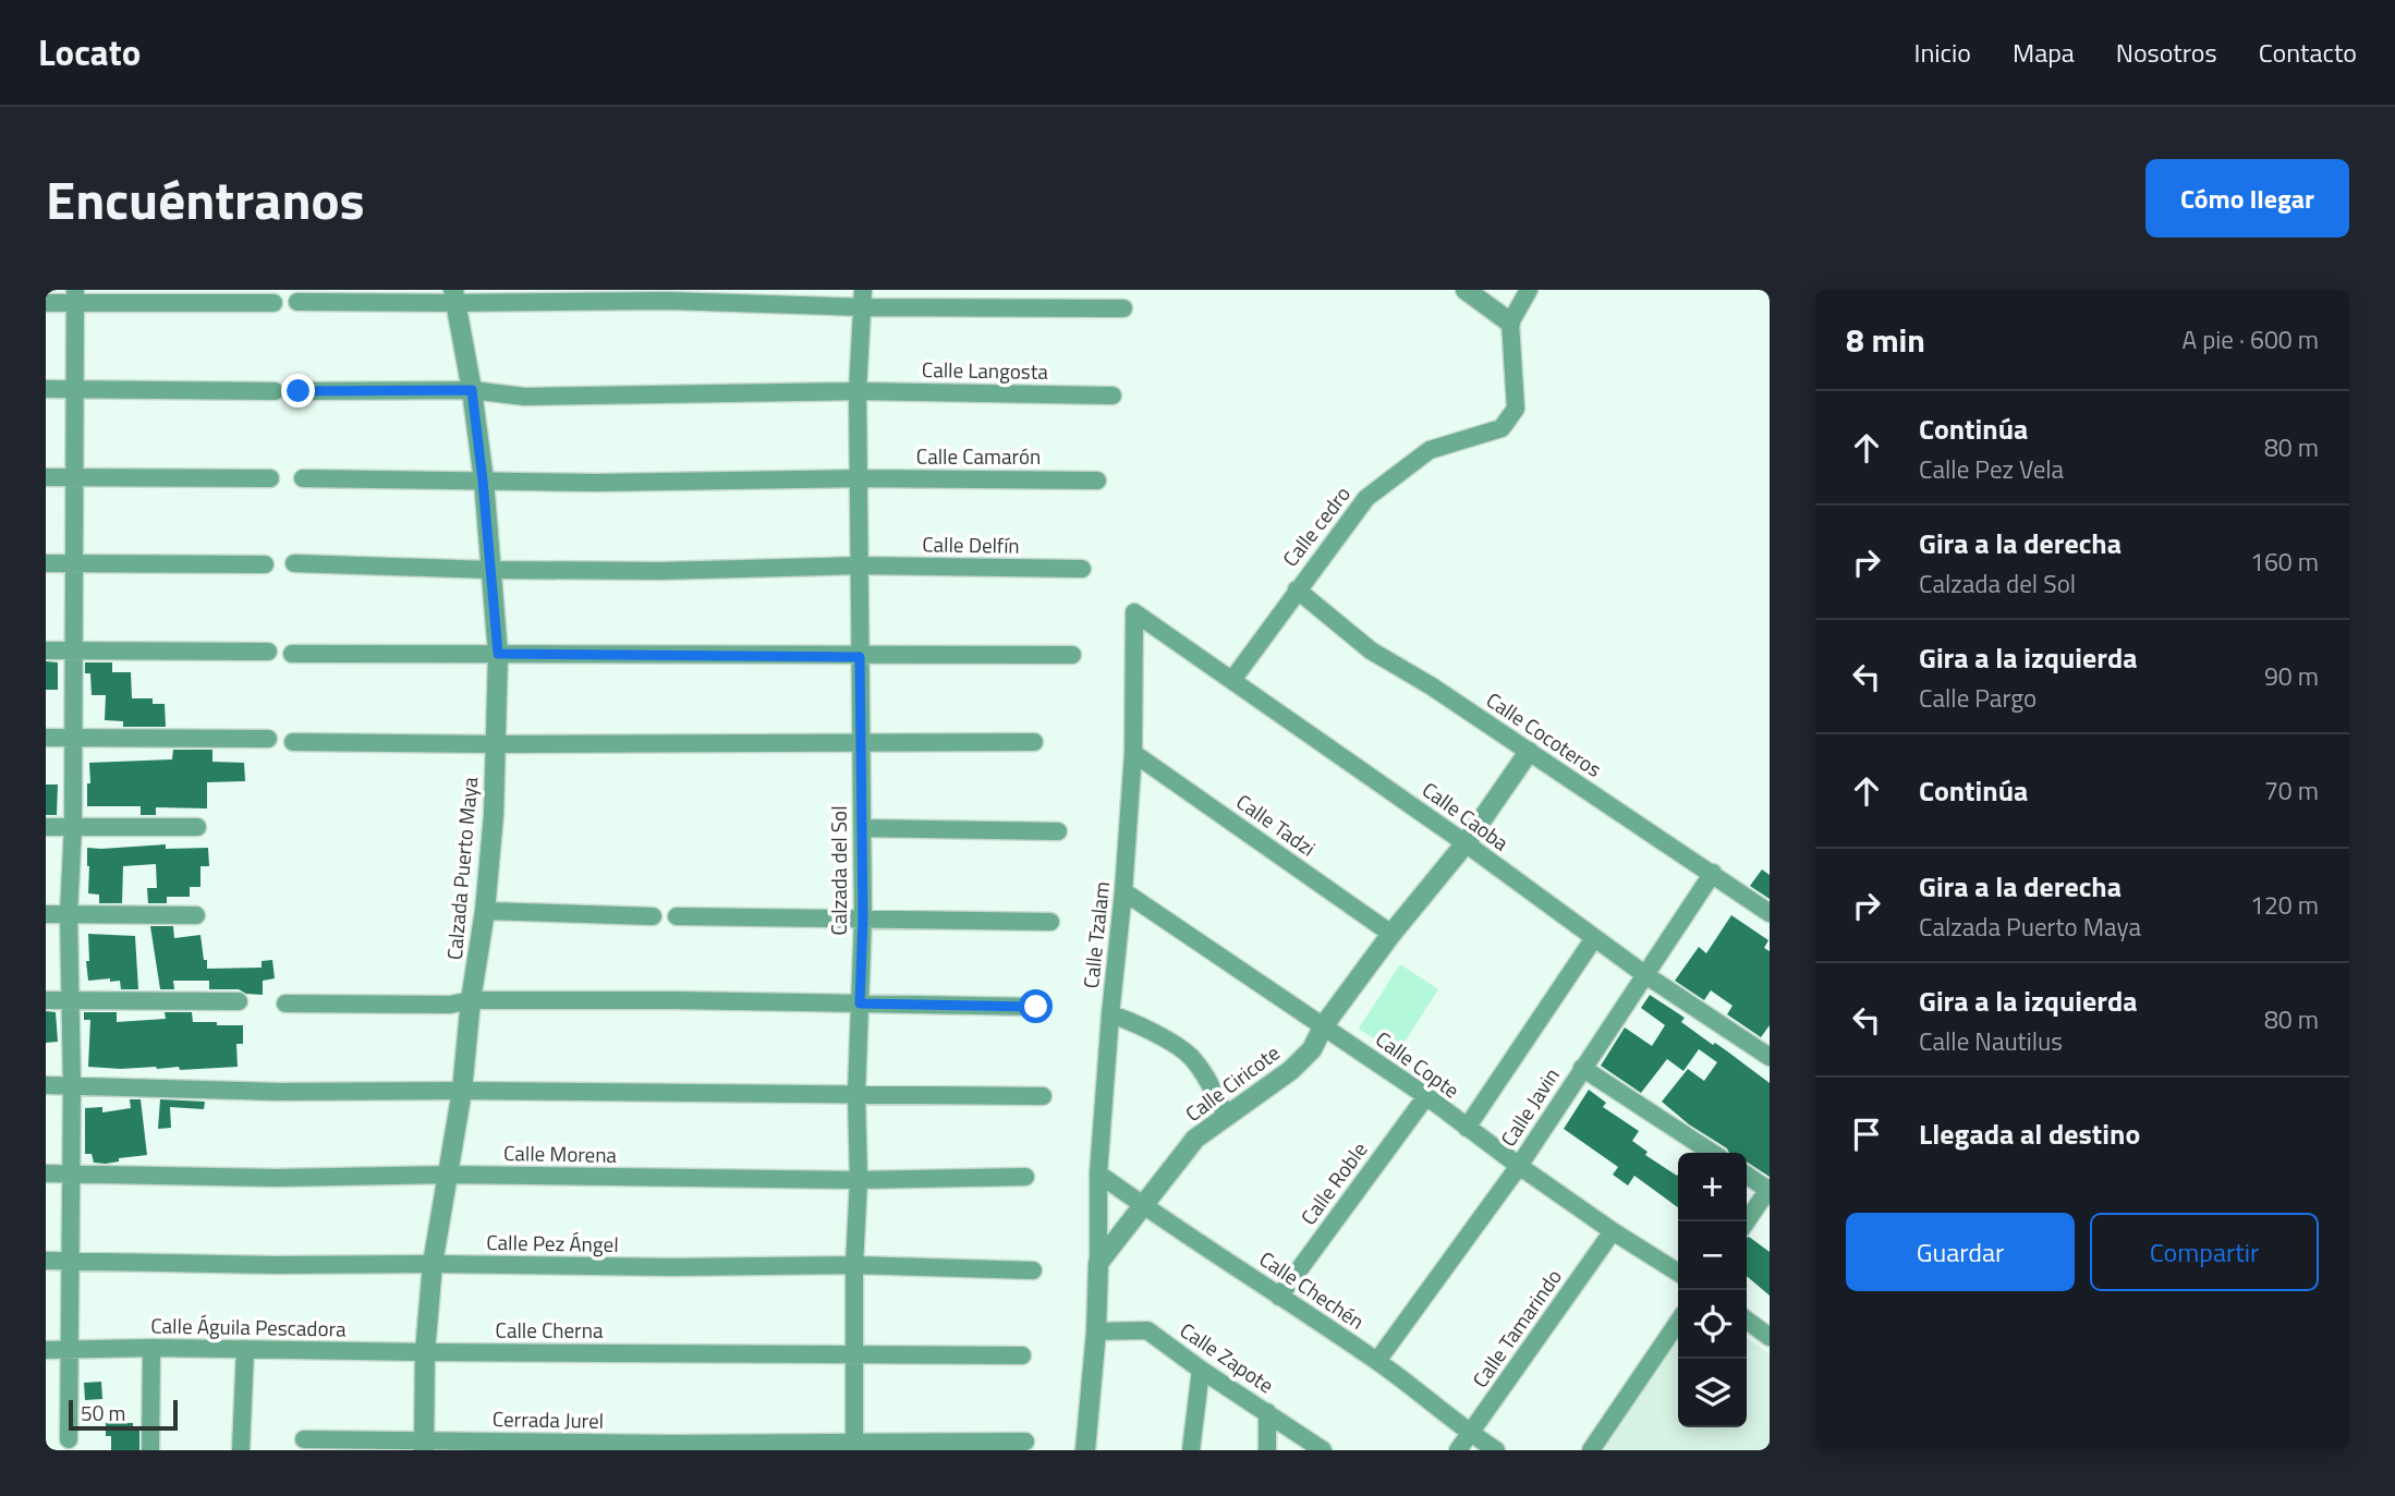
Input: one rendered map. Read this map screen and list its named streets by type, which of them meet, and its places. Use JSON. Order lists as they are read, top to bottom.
{
  "streets": {
    "street": [
      "Calle Langosta",
      "Calle Camarón",
      "Calle cedro",
      "Calle Delfín",
      "Calle Cocoteros",
      "Calle Caoba",
      "Calle Tadzi",
      "Calzada Puerto Maya",
      "Calzada del Sol",
      "Calle Tzalam",
      "Calle Copte",
      "Calle Ciricote",
      "Calle Javin",
      "Calle Morena",
      "Calle Roble",
      "Calle Pez Ángel",
      "Calle Chechén",
      "Calle Águila Pescadora",
      "Calle Tamarindo",
      "Calle Cherna",
      "Calle Zapote",
      "Cerrada Jurel"
    ]
  },
  "crossings": [
    ["Calle Langosta", "Calzada Puerto Maya"],
    ["Calle Langosta", "Calzada del Sol"],
    ["Calle Camarón", "Calzada Puerto Maya"],
    ["Calle Camarón", "Calzada del Sol"],
    ["Calle cedro", "Calle Cocoteros"],
    ["Calle cedro", "Calle Caoba"],
    ["Calle Delfín", "Calzada Puerto Maya"],
    ["Calle Delfín", "Calzada del Sol"],
    ["Calle Cocoteros", "Calle Ciricote"],
    ["Calle Cocoteros", "Calle Javin"],
    ["Calle Caoba", "Calle Tzalam"],
    ["Calle Caoba", "Calle Ciricote"],
    ["Calle Caoba", "Calle Javin"],
    ["Calle Tadzi", "Calle Tzalam"],
    ["Calle Tadzi", "Calle Ciricote"],
    ["Calzada Puerto Maya", "Calle Morena"],
    ["Calzada Puerto Maya", "Calle Pez Ángel"],
    ["Calzada Puerto Maya", "Calle Águila Pescadora"],
    ["Calzada Puerto Maya", "Calle Cherna"],
    ["Calzada Puerto Maya", "Cerrada Jurel"],
    ["Calzada del Sol", "Calle Morena"],
    ["Calzada del Sol", "Calle Pez Ángel"],
    ["Calzada del Sol", "Calle Cherna"],
    ["Calzada del Sol", "Cerrada Jurel"],
    ["Calle Tzalam", "Calle Copte"],
    ["Calle Tzalam", "Calle Ciricote"],
    ["Calle Tzalam", "Calle Chechén"],
    ["Calle Copte", "Calle Ciricote"],
    ["Calle Copte", "Calle Javin"],
    ["Calle Copte", "Calle Roble"],
    ["Calle Copte", "Calle Tamarindo"],
    ["Calle Ciricote", "Calle Chechén"],
    ["Calle Javin", "Calle Chechén"],
    ["Calle Roble", "Calle Chechén"],
    ["Calle Chechén", "Calle Tamarindo"],
    ["Calle Águila Pescadora", "Calle Cherna"]
  ],
  "scale_bar": "50 m",
  "page": {
    "header": "Locato",
    "nav": [
      "Inicio",
      "Mapa",
      "Nosotros",
      "Contacto"
    ],
    "title": "Encuéntranos",
    "buttons": [
      "Cómo llegar",
      ["Guardar", "Compartir"]
    ],
    "heading": ["8 min", "A pie · 600 m"],
    "list": [
      ["Continúa", "Calle Pez Vela", "80 m"],
      ["Gira a la derecha", "Calzada del Sol", "160 m"],
      ["Gira a la izquierda", "Calle Pargo", "90 m"],
      ["Continúa", "70 m"],
      ["Gira a la derecha", "Calzada Puerto Maya", "120 m"],
      ["Gira a la izquierda", "Calle Nautilus", "80 m"],
      "Llegada al destino"
    ],
    "map_buttons": ["+", "−"],
    "scale": "50 m"
  }
}
